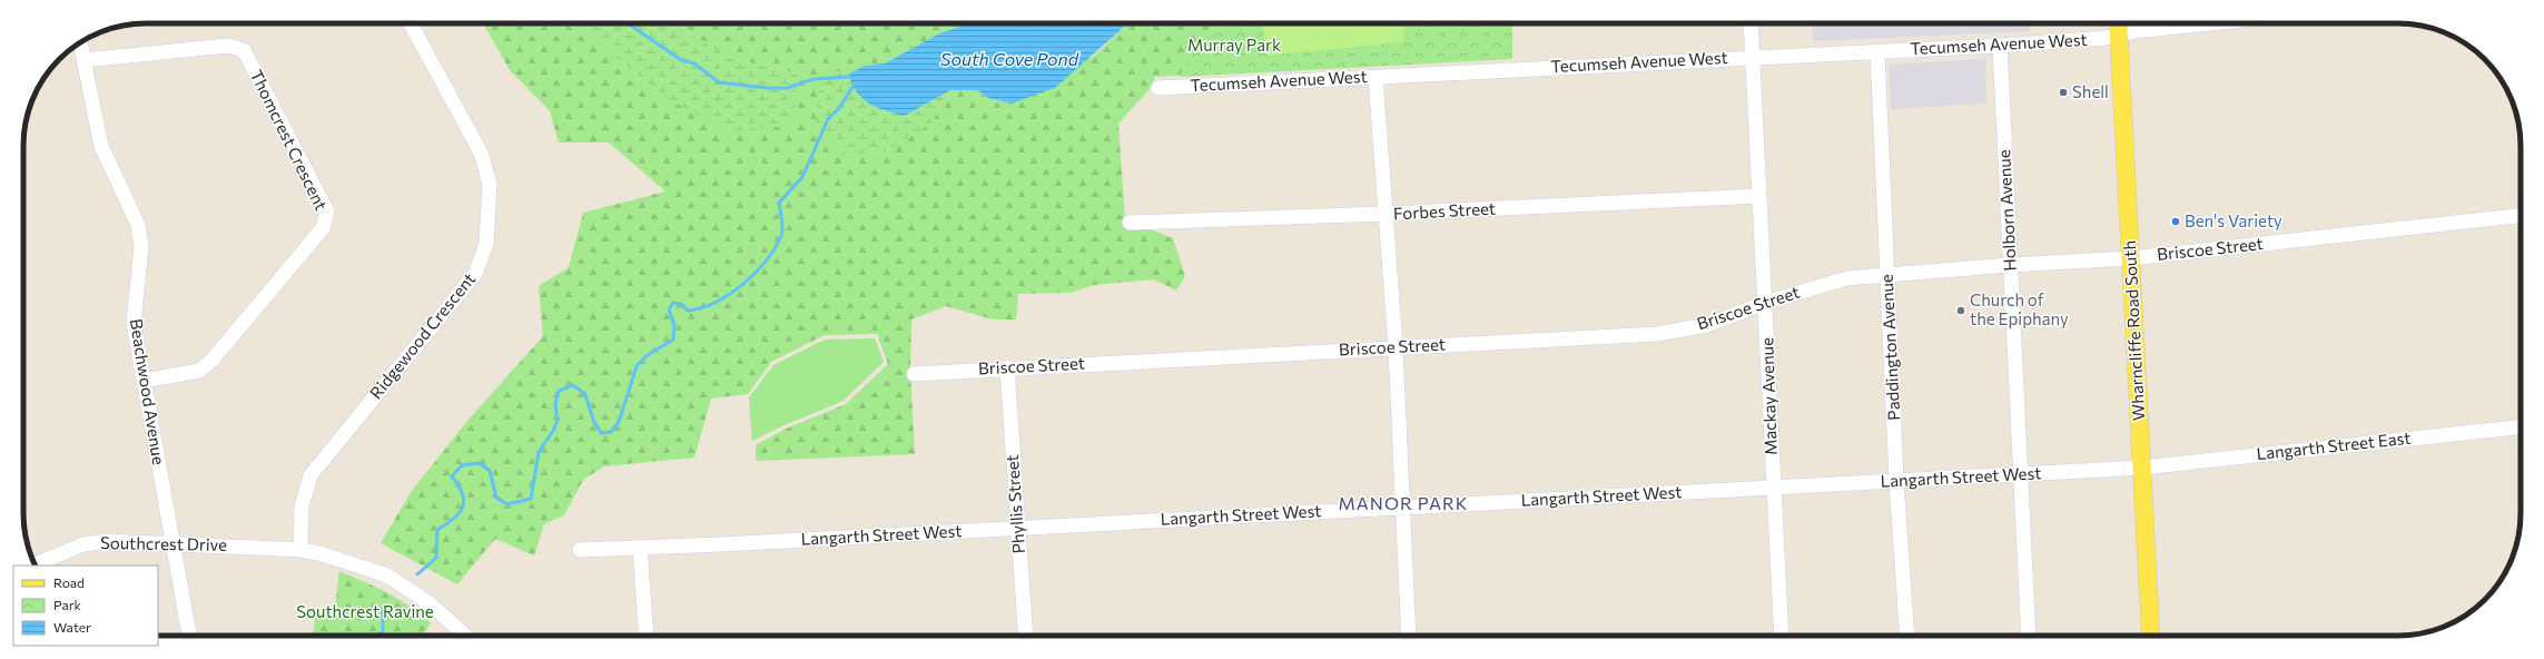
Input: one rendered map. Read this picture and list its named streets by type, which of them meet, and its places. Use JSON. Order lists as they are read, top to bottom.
{
  "streets": {
    "main road": ["Wharncliffe Road South"],
    "street": [
      "Tecumseh Avenue West",
      "Thomcrest Crescent",
      "Holborn Avenue",
      "Forbes Street",
      "Briscoe Street",
      "Ridgewood Crescent",
      "Paddington Avenue",
      "Beachwood Avenue",
      "Mackay Avenue",
      "Langarth Street East",
      "Langarth Street West",
      "Phyllis Street",
      "Southcrest Drive"
    ]
  },
  "crossings": [
    ["Tecumseh Avenue West", "Holborn Avenue"],
    ["Tecumseh Avenue West", "Wharncliffe Road South"],
    ["Tecumseh Avenue West", "Paddington Avenue"],
    ["Tecumseh Avenue West", "Mackay Avenue"],
    ["Thomcrest Crescent", "Beachwood Avenue"],
    ["Holborn Avenue", "Briscoe Street"],
    ["Holborn Avenue", "Langarth Street West"],
    ["Forbes Street", "Mackay Avenue"],
    ["Briscoe Street", "Wharncliffe Road South"],
    ["Briscoe Street", "Paddington Avenue"],
    ["Briscoe Street", "Mackay Avenue"],
    ["Briscoe Street", "Phyllis Street"],
    ["Wharncliffe Road South", "Langarth Street East"],
    ["Wharncliffe Road South", "Langarth Street West"],
    ["Ridgewood Crescent", "Southcrest Drive"],
    ["Paddington Avenue", "Langarth Street West"],
    ["Beachwood Avenue", "Southcrest Drive"],
    ["Mackay Avenue", "Langarth Street West"],
    ["Langarth Street East", "Langarth Street West"],
    ["Langarth Street West", "Phyllis Street"]
  ],
  "districts": ["MANOR PARK"],
  "water": ["South Cove Pond"],
  "parks": ["Murray Park", "Southcrest Ravine"],
  "places": ["Shell", "Ben's Variety", "Church of the Epiphany"],
  "legend": ["Road", "Park", "Water"]
}
